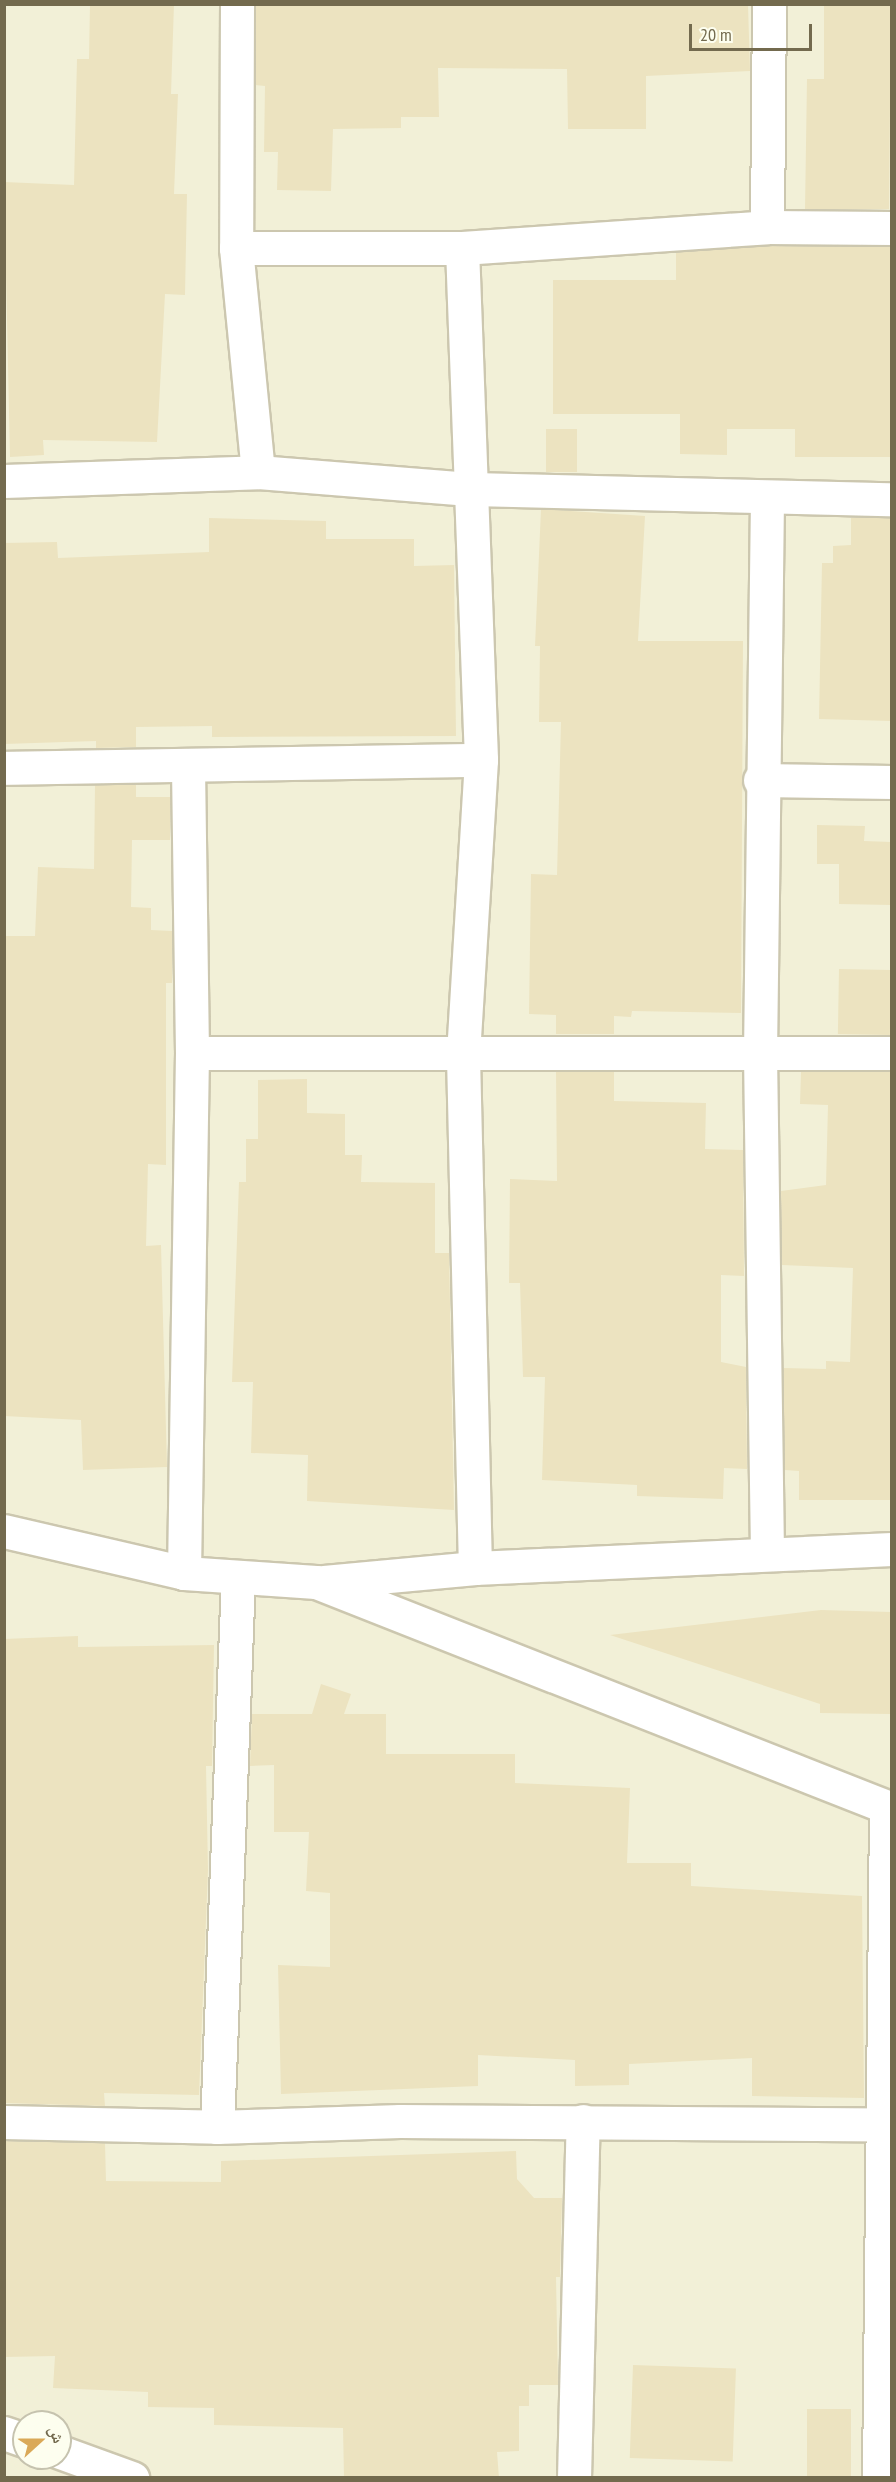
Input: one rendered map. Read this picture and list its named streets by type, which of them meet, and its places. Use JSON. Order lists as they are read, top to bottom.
{
  "scale_bar": "20 m",
  "north": "right"
}
